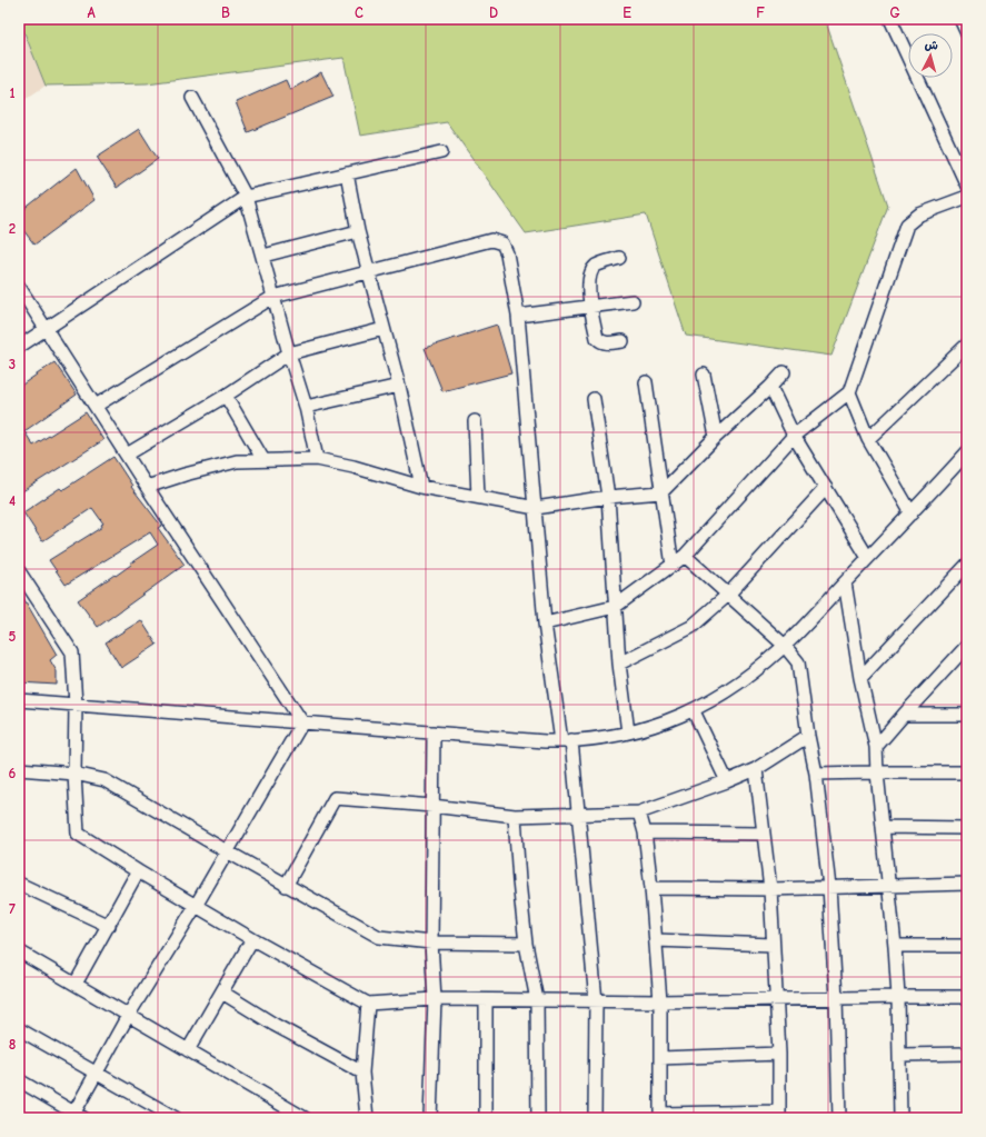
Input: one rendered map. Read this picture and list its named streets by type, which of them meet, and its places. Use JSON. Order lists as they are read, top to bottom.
{
  "north": "top",
  "grid": {
    "columns": [
      "A",
      "B",
      "C",
      "D",
      "E",
      "F",
      "G"
    ],
    "rows": [
      "1",
      "2",
      "3",
      "4",
      "5",
      "6",
      "7",
      "8"
    ]
  }
}
